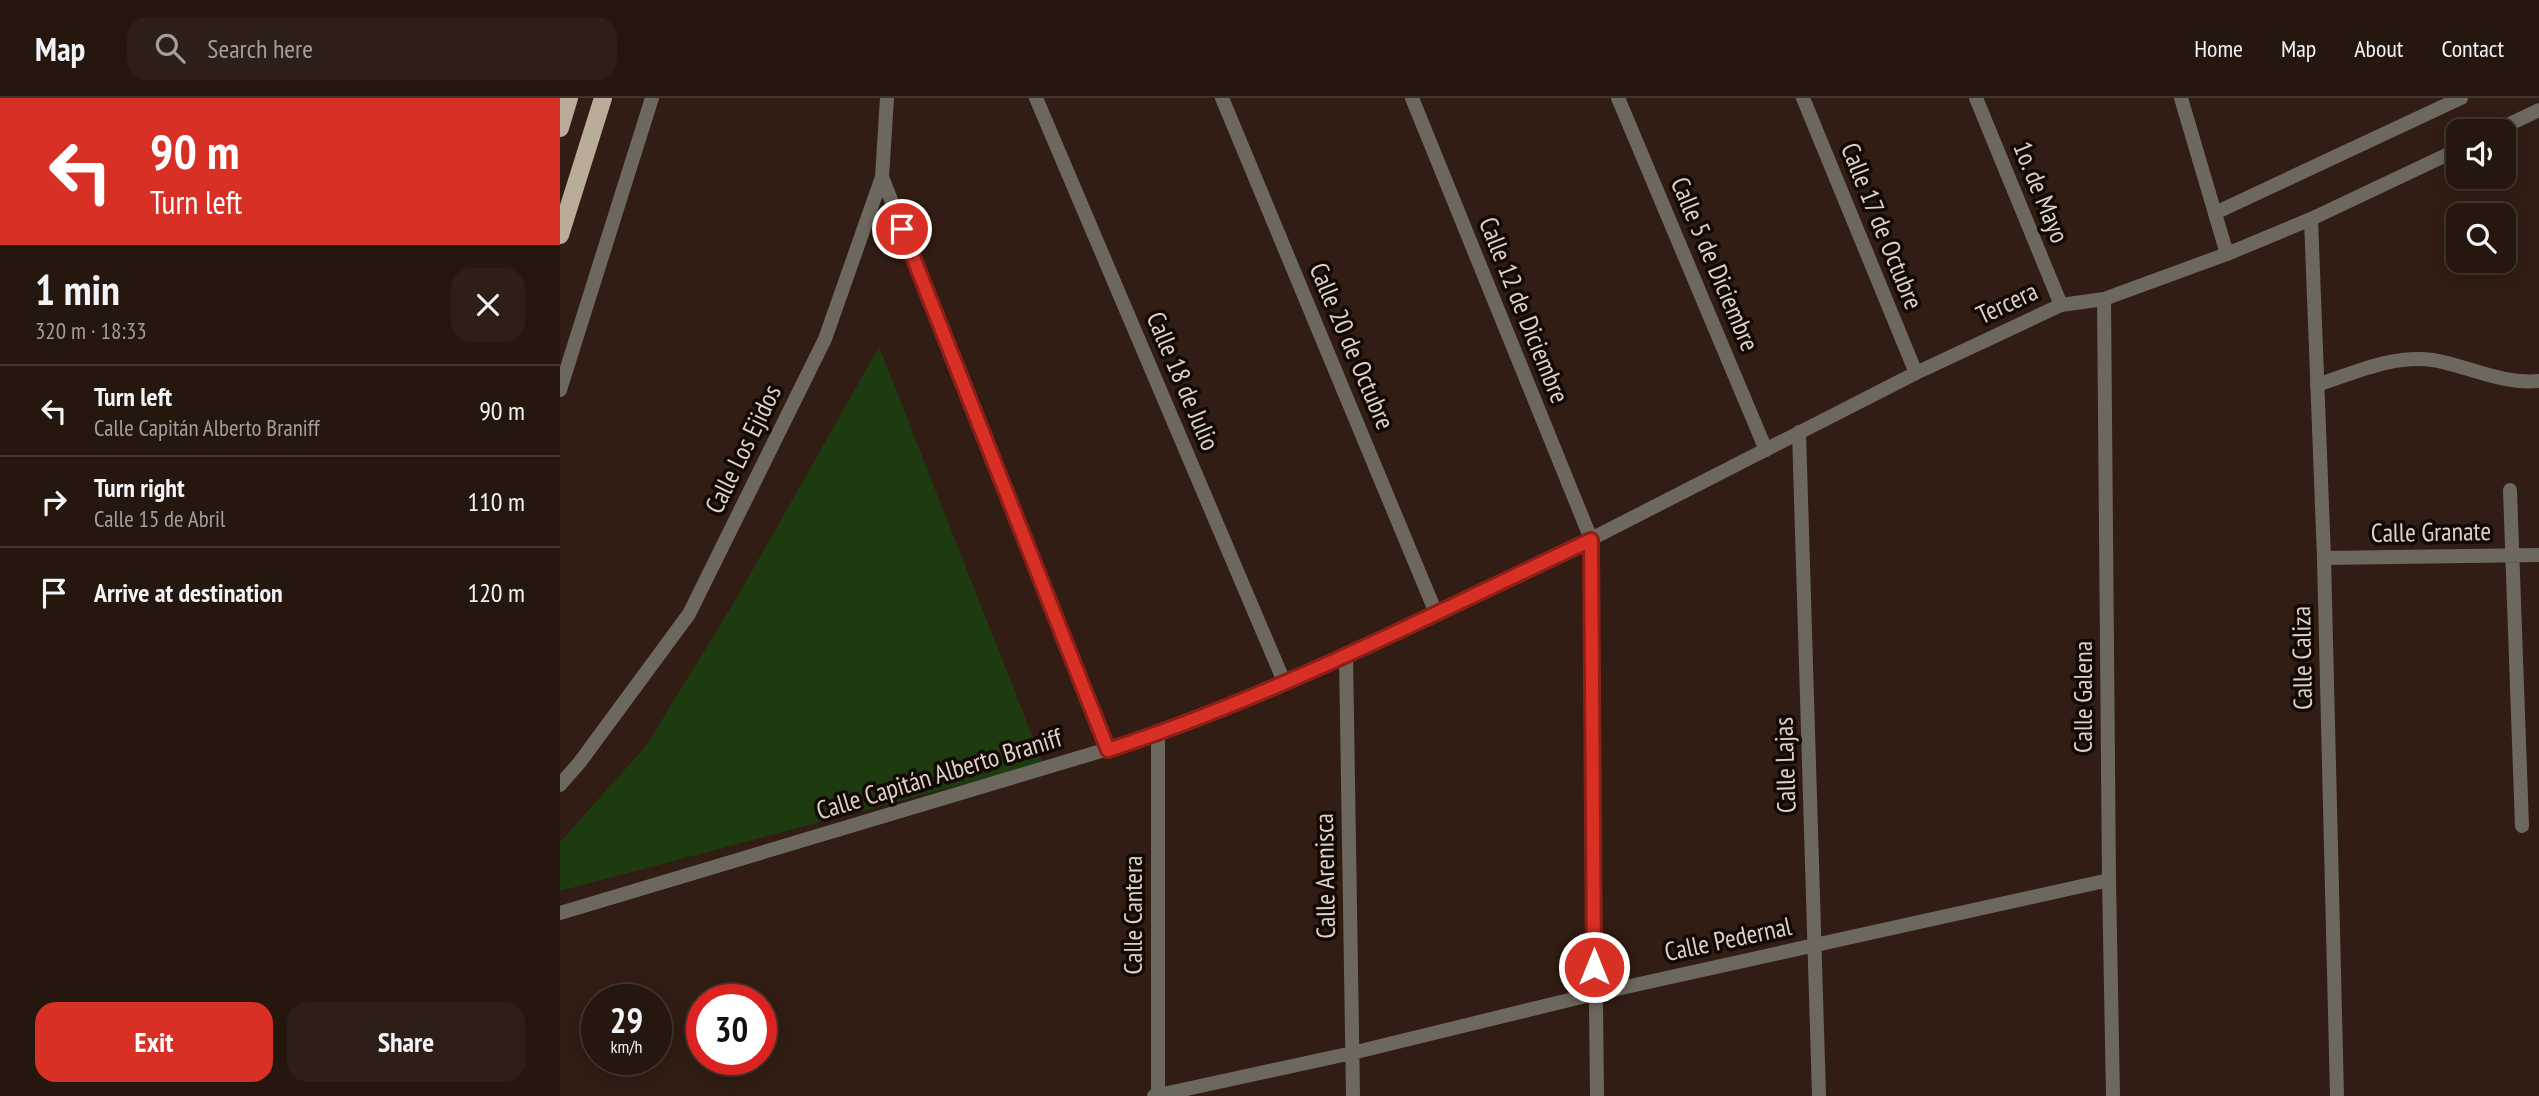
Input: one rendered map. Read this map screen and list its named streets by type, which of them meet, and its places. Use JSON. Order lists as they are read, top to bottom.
{
  "streets": {
    "street": [
      "1o. de Mayo",
      "Calle 17 de Octubre",
      "Calle 5 de Diciembre",
      "Tercera",
      "Calle 12 de Diciembre",
      "Calle 20 de Octubre",
      "Calle 18 de Julio",
      "Calle Los Ejidos",
      "Calle Granate",
      "Calle Caliza",
      "Calle Galena",
      "Calle Lajas",
      "Calle Capitán Alberto Braniff",
      "Calle Arenisca",
      "Calle Cantera",
      "Calle Pedernal"
    ]
  },
  "crossings": [
    ["1o. de Mayo", "Tercera"],
    ["Calle 17 de Octubre", "Tercera"],
    ["Calle 5 de Diciembre", "Tercera"],
    ["Tercera", "Calle 12 de Diciembre"],
    ["Tercera", "Calle Caliza"],
    ["Tercera", "Calle Galena"],
    ["Tercera", "Calle Lajas"],
    ["Tercera", "Calle Capitán Alberto Braniff"],
    ["Calle 12 de Diciembre", "Calle Capitán Alberto Braniff"],
    ["Calle 20 de Octubre", "Calle Capitán Alberto Braniff"],
    ["Calle 18 de Julio", "Calle Capitán Alberto Braniff"],
    ["Calle Granate", "Calle Caliza"],
    ["Calle Galena", "Calle Pedernal"],
    ["Calle Lajas", "Calle Pedernal"],
    ["Calle Capitán Alberto Braniff", "Calle Arenisca"],
    ["Calle Capitán Alberto Braniff", "Calle Cantera"],
    ["Calle Arenisca", "Calle Pedernal"],
    ["Calle Cantera", "Calle Pedernal"]
  ],
  "page": {
    "header": "Map",
    "search": "Search here",
    "nav": [
      "Home",
      "Map",
      "About",
      "Contact"
    ],
    "turn": ["90 m", "Turn left"],
    "heading": ["1 min", "320 m · 18:33"],
    "list": [
      {
        "name": "Turn left",
        "note": "Calle Capitán Alberto Braniff",
        "value": "90 m"
      },
      {
        "name": "Turn right",
        "note": "Calle 15 de Abril",
        "value": "110 m"
      },
      {
        "name": "Arrive at destination",
        "value": "120 m"
      }
    ],
    "speed": "29 km/h",
    "limit": "30",
    "buttons": ["Exit", "Share"]
  }
}
